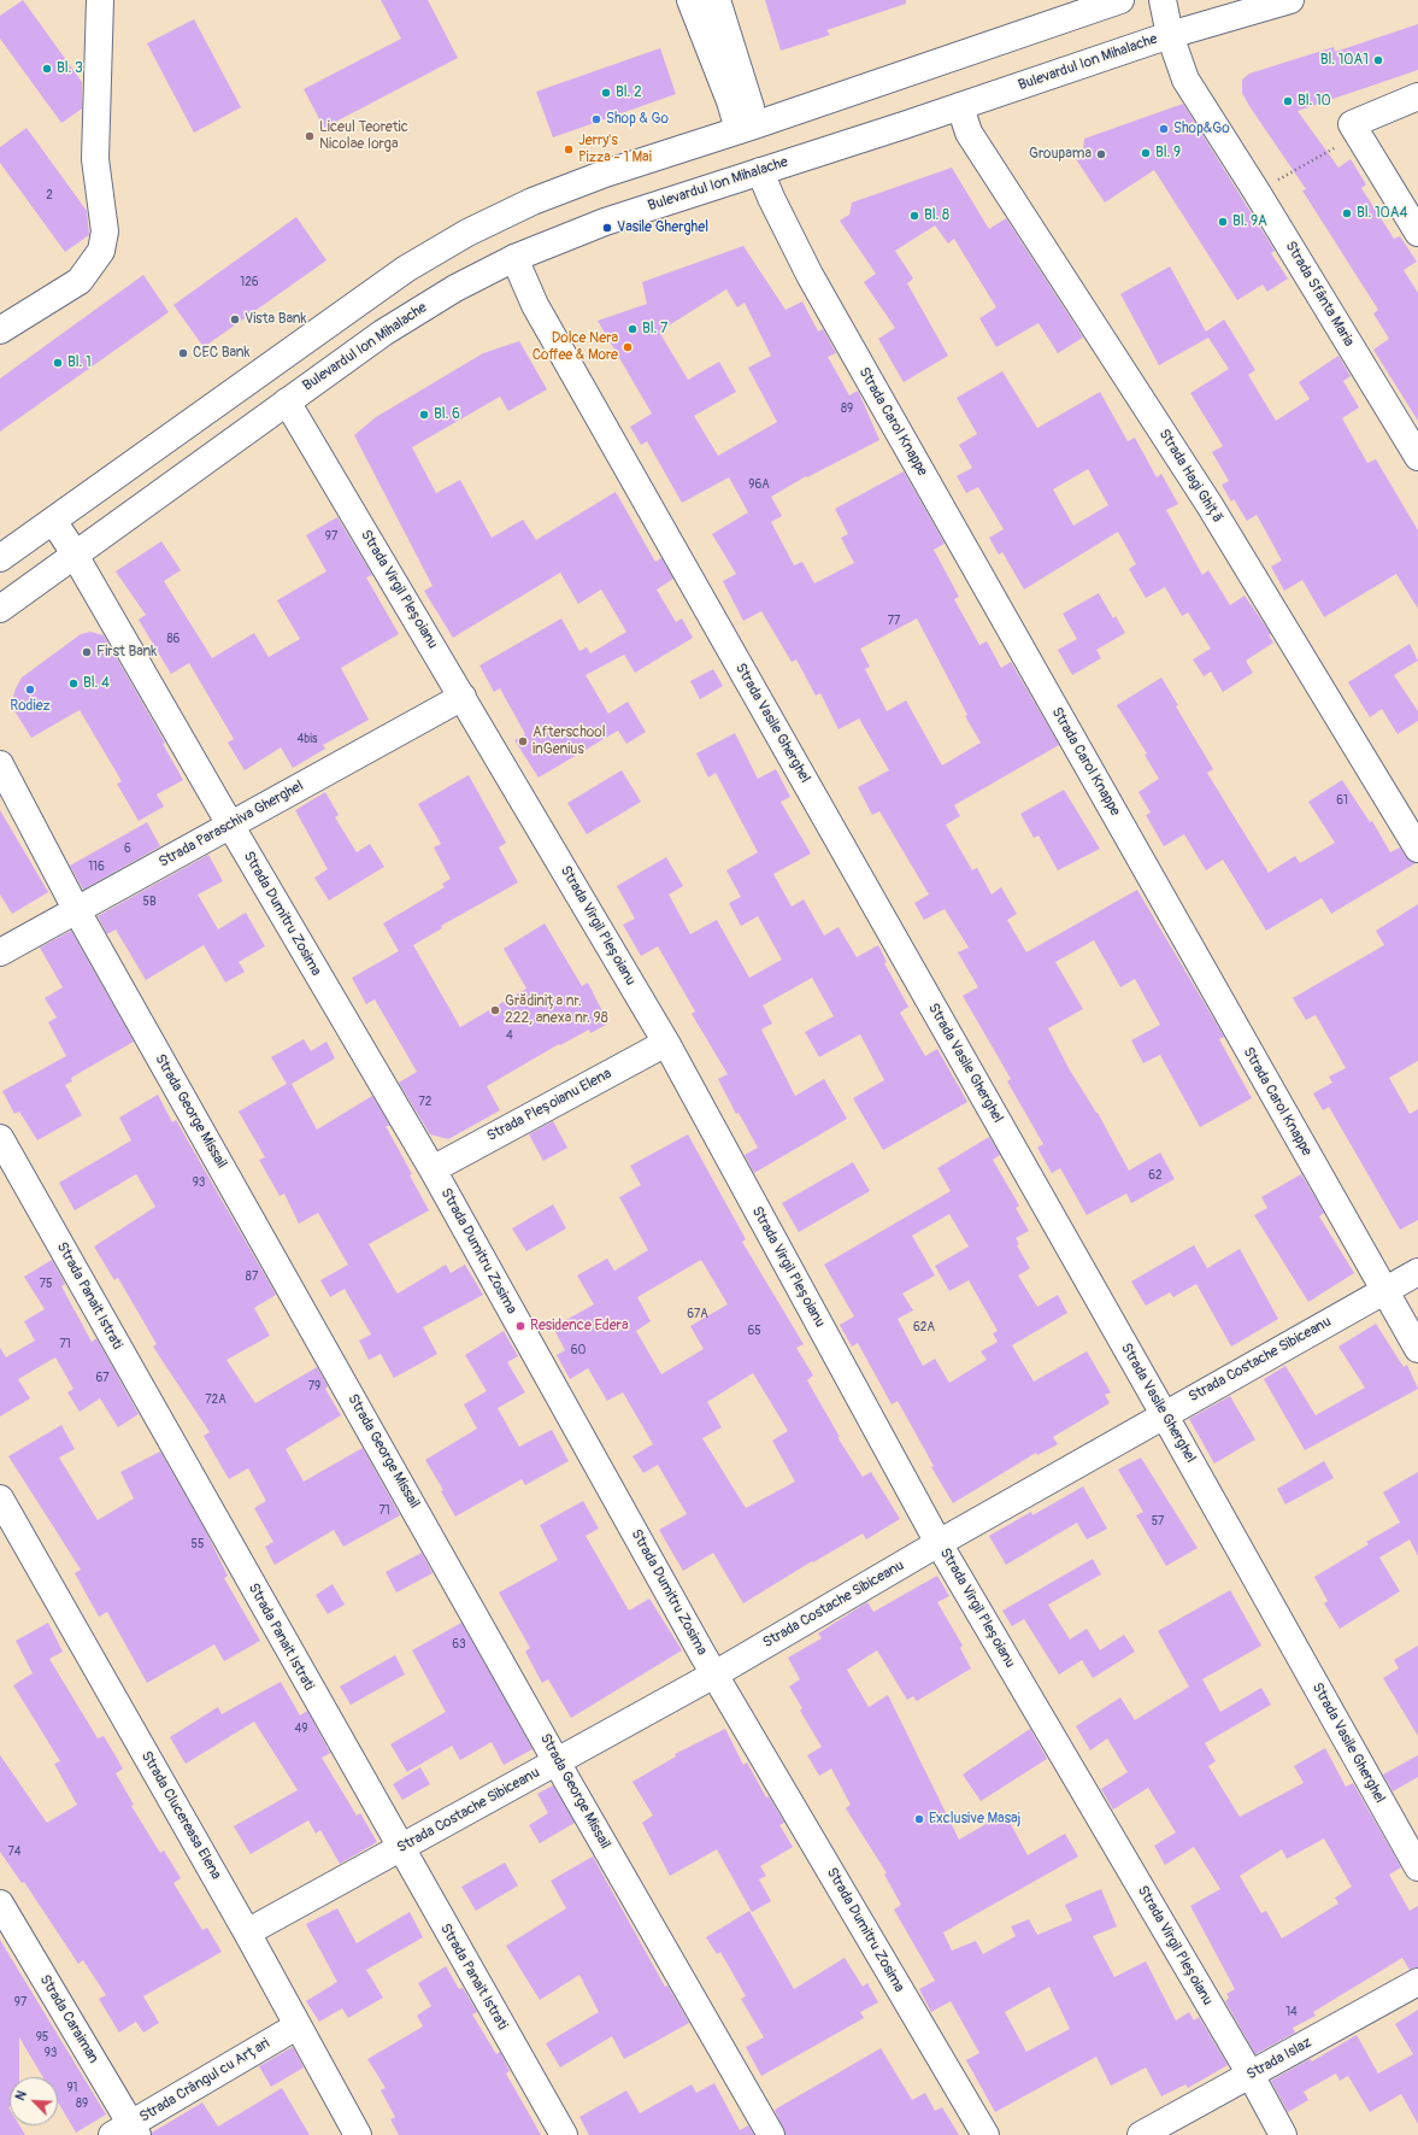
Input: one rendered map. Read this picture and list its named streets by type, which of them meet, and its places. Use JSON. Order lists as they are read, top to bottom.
{
  "streets": {
    "street": [
      "Bulevardul Ion Mihalache",
      "Strada Sfânta Maria",
      "Strada Carol Knappe",
      "Strada Hagi Ghiță",
      "Strada Virgil Pleșoianu",
      "Strada Vasile Gherghel",
      "Strada Paraschiva Gherghel",
      "Strada Dumitru Zosima",
      "Strada Pleșoianu Elena",
      "Strada George Missail",
      "Strada Panait Istrati",
      "Strada Costache Sibiceanu",
      "Strada Clucereasa Elena",
      "Strada Caraiman",
      "Strada Islaz",
      "Strada Crângul cu Arțari"
    ]
  },
  "crossings": [
    ["Bulevardul Ion Mihalache", "Strada Sfânta Maria"],
    ["Bulevardul Ion Mihalache", "Strada Carol Knappe"],
    ["Bulevardul Ion Mihalache", "Strada Hagi Ghiță"],
    ["Bulevardul Ion Mihalache", "Strada Virgil Pleșoianu"],
    ["Bulevardul Ion Mihalache", "Strada Vasile Gherghel"],
    ["Bulevardul Ion Mihalache", "Strada Dumitru Zosima"],
    ["Strada Carol Knappe", "Strada Costache Sibiceanu"],
    ["Strada Virgil Pleșoianu", "Strada Paraschiva Gherghel"],
    ["Strada Virgil Pleșoianu", "Strada Pleșoianu Elena"],
    ["Strada Virgil Pleșoianu", "Strada Costache Sibiceanu"],
    ["Strada Virgil Pleșoianu", "Strada Islaz"],
    ["Strada Vasile Gherghel", "Strada Costache Sibiceanu"],
    ["Strada Paraschiva Gherghel", "Strada Dumitru Zosima"],
    ["Strada Paraschiva Gherghel", "Strada George Missail"],
    ["Strada Dumitru Zosima", "Strada Pleșoianu Elena"],
    ["Strada Dumitru Zosima", "Strada Costache Sibiceanu"],
    ["Strada George Missail", "Strada Costache Sibiceanu"],
    ["Strada Panait Istrati", "Strada Costache Sibiceanu"],
    ["Strada Costache Sibiceanu", "Strada Clucereasa Elena"],
    ["Strada Clucereasa Elena", "Strada Crângul cu Arțari"],
    ["Strada Caraiman", "Strada Crângul cu Arțari"]
  ],
  "places": [
    "Bl. 10A1",
    "Bl. 3",
    "Bl. 2",
    "Bl. 10",
    "Shop & Go",
    "Shop&Go",
    "Liceul Teoretic Nicolae Iorga",
    "Jerry's Pizza - 1 Mai",
    "Bl. 9",
    "Groupama",
    "Bl. 10A4",
    "Bl. 8",
    "Bl. 9A",
    "Vasile Gherghel",
    "Vista Bank",
    "Bl. 7",
    "Dolce Nera Coffee & More",
    "CEC Bank",
    "Bl. 1",
    "Bl. 6",
    "First Bank",
    "Bl. 4",
    "Rodiez",
    "Afterschool inGenius",
    "Grădinița nr. 222, anexa nr. 98",
    "Residence Edera",
    "Exclusive Masaj"
  ],
  "house_numbers": [
    "2",
    "126",
    "89",
    "96A",
    "97",
    "77",
    "86",
    "4bis",
    "61",
    "6",
    "116",
    "5B",
    "4",
    "72",
    "62",
    "93",
    "87",
    "75",
    "67A",
    "62A",
    "65",
    "71",
    "60",
    "67",
    "79",
    "72A",
    "71",
    "57",
    "55",
    "63",
    "49",
    "74",
    "97",
    "14",
    "95",
    "93",
    "91",
    "89"
  ],
  "north": "top left"
}
